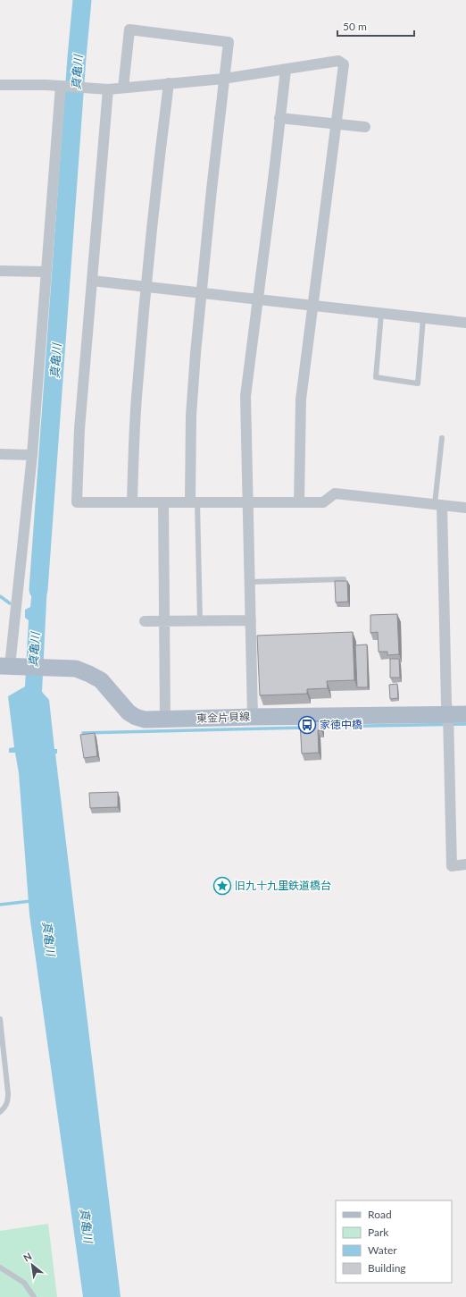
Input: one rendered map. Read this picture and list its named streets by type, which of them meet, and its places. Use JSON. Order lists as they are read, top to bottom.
{
  "streets": {
    "main road": ["東金片貝線"]
  },
  "water": ["真亀川"],
  "places": {
    "bus stop": ["家徳中橋"],
    "place": ["旧九十九里鉄道橋台"]
  },
  "legend": [
    "Road",
    "Park",
    "Water",
    "Building"
  ],
  "scale_bar": "50 m",
  "north": "top left"
}
